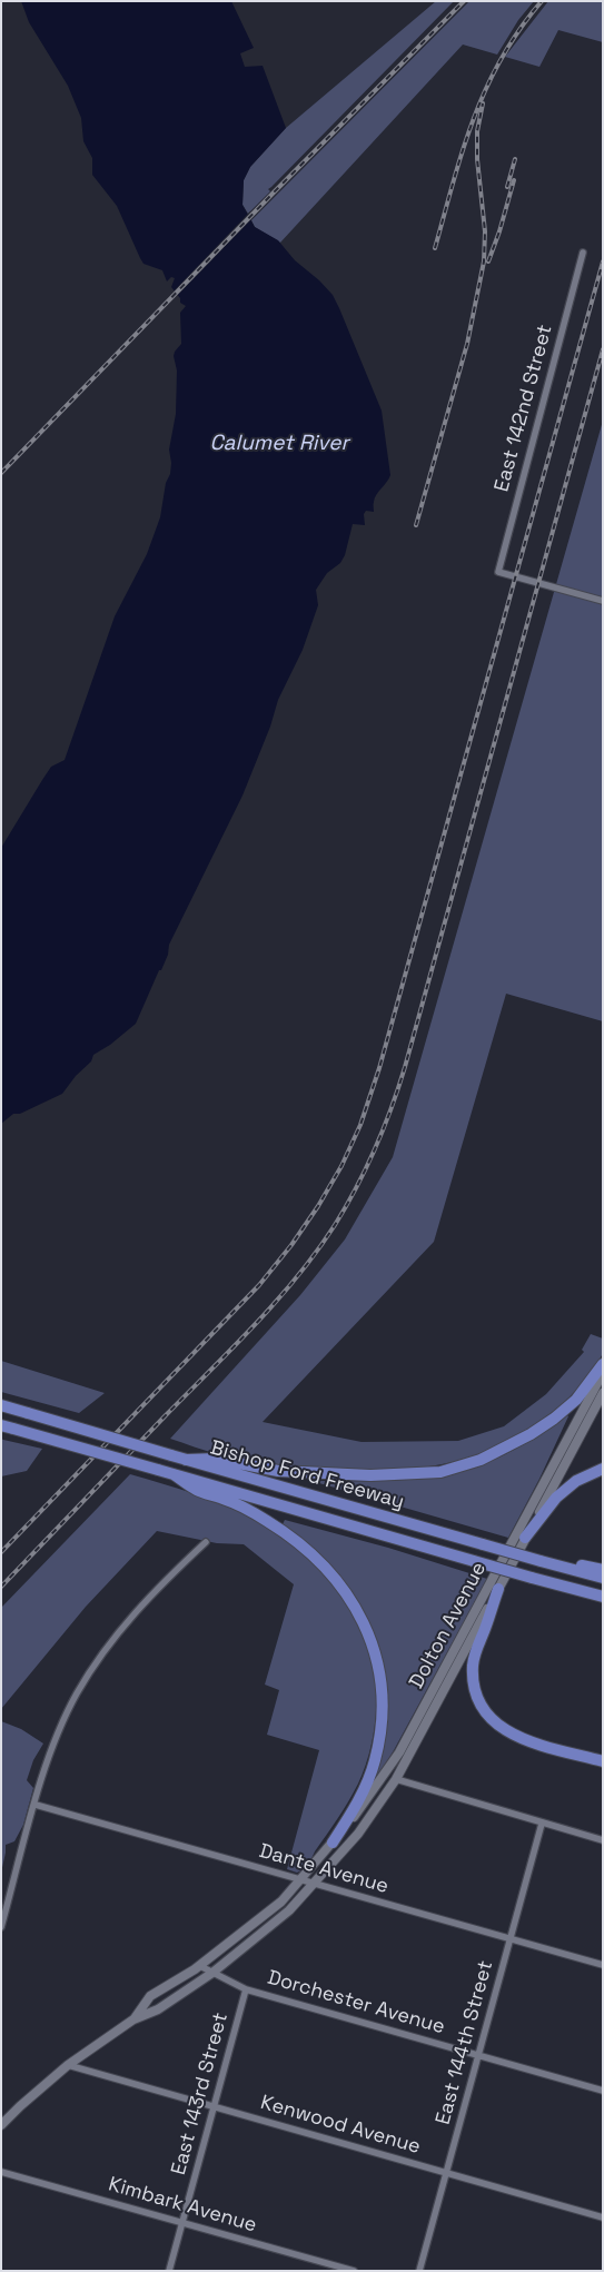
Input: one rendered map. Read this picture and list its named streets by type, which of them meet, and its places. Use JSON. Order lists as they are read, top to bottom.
{
  "streets": {
    "highway": ["Bishop Ford Freeway"],
    "street": [
      "East 142nd Street",
      "Dolton Avenue",
      "Dante Avenue",
      "Dorchester Avenue",
      "East 144th Street",
      "East 143rd Street",
      "Kenwood Avenue",
      "Kimbark Avenue"
    ]
  },
  "crossings": [
    ["Dolton Avenue", "Dante Avenue"],
    ["Dolton Avenue", "Dorchester Avenue"],
    ["Dante Avenue", "East 144th Street"],
    ["Dorchester Avenue", "East 144th Street"],
    ["Dorchester Avenue", "East 143rd Street"],
    ["East 144th Street", "Kenwood Avenue"],
    ["East 143rd Street", "Kenwood Avenue"],
    ["East 143rd Street", "Kimbark Avenue"]
  ],
  "water": ["Calumet River"]
}
